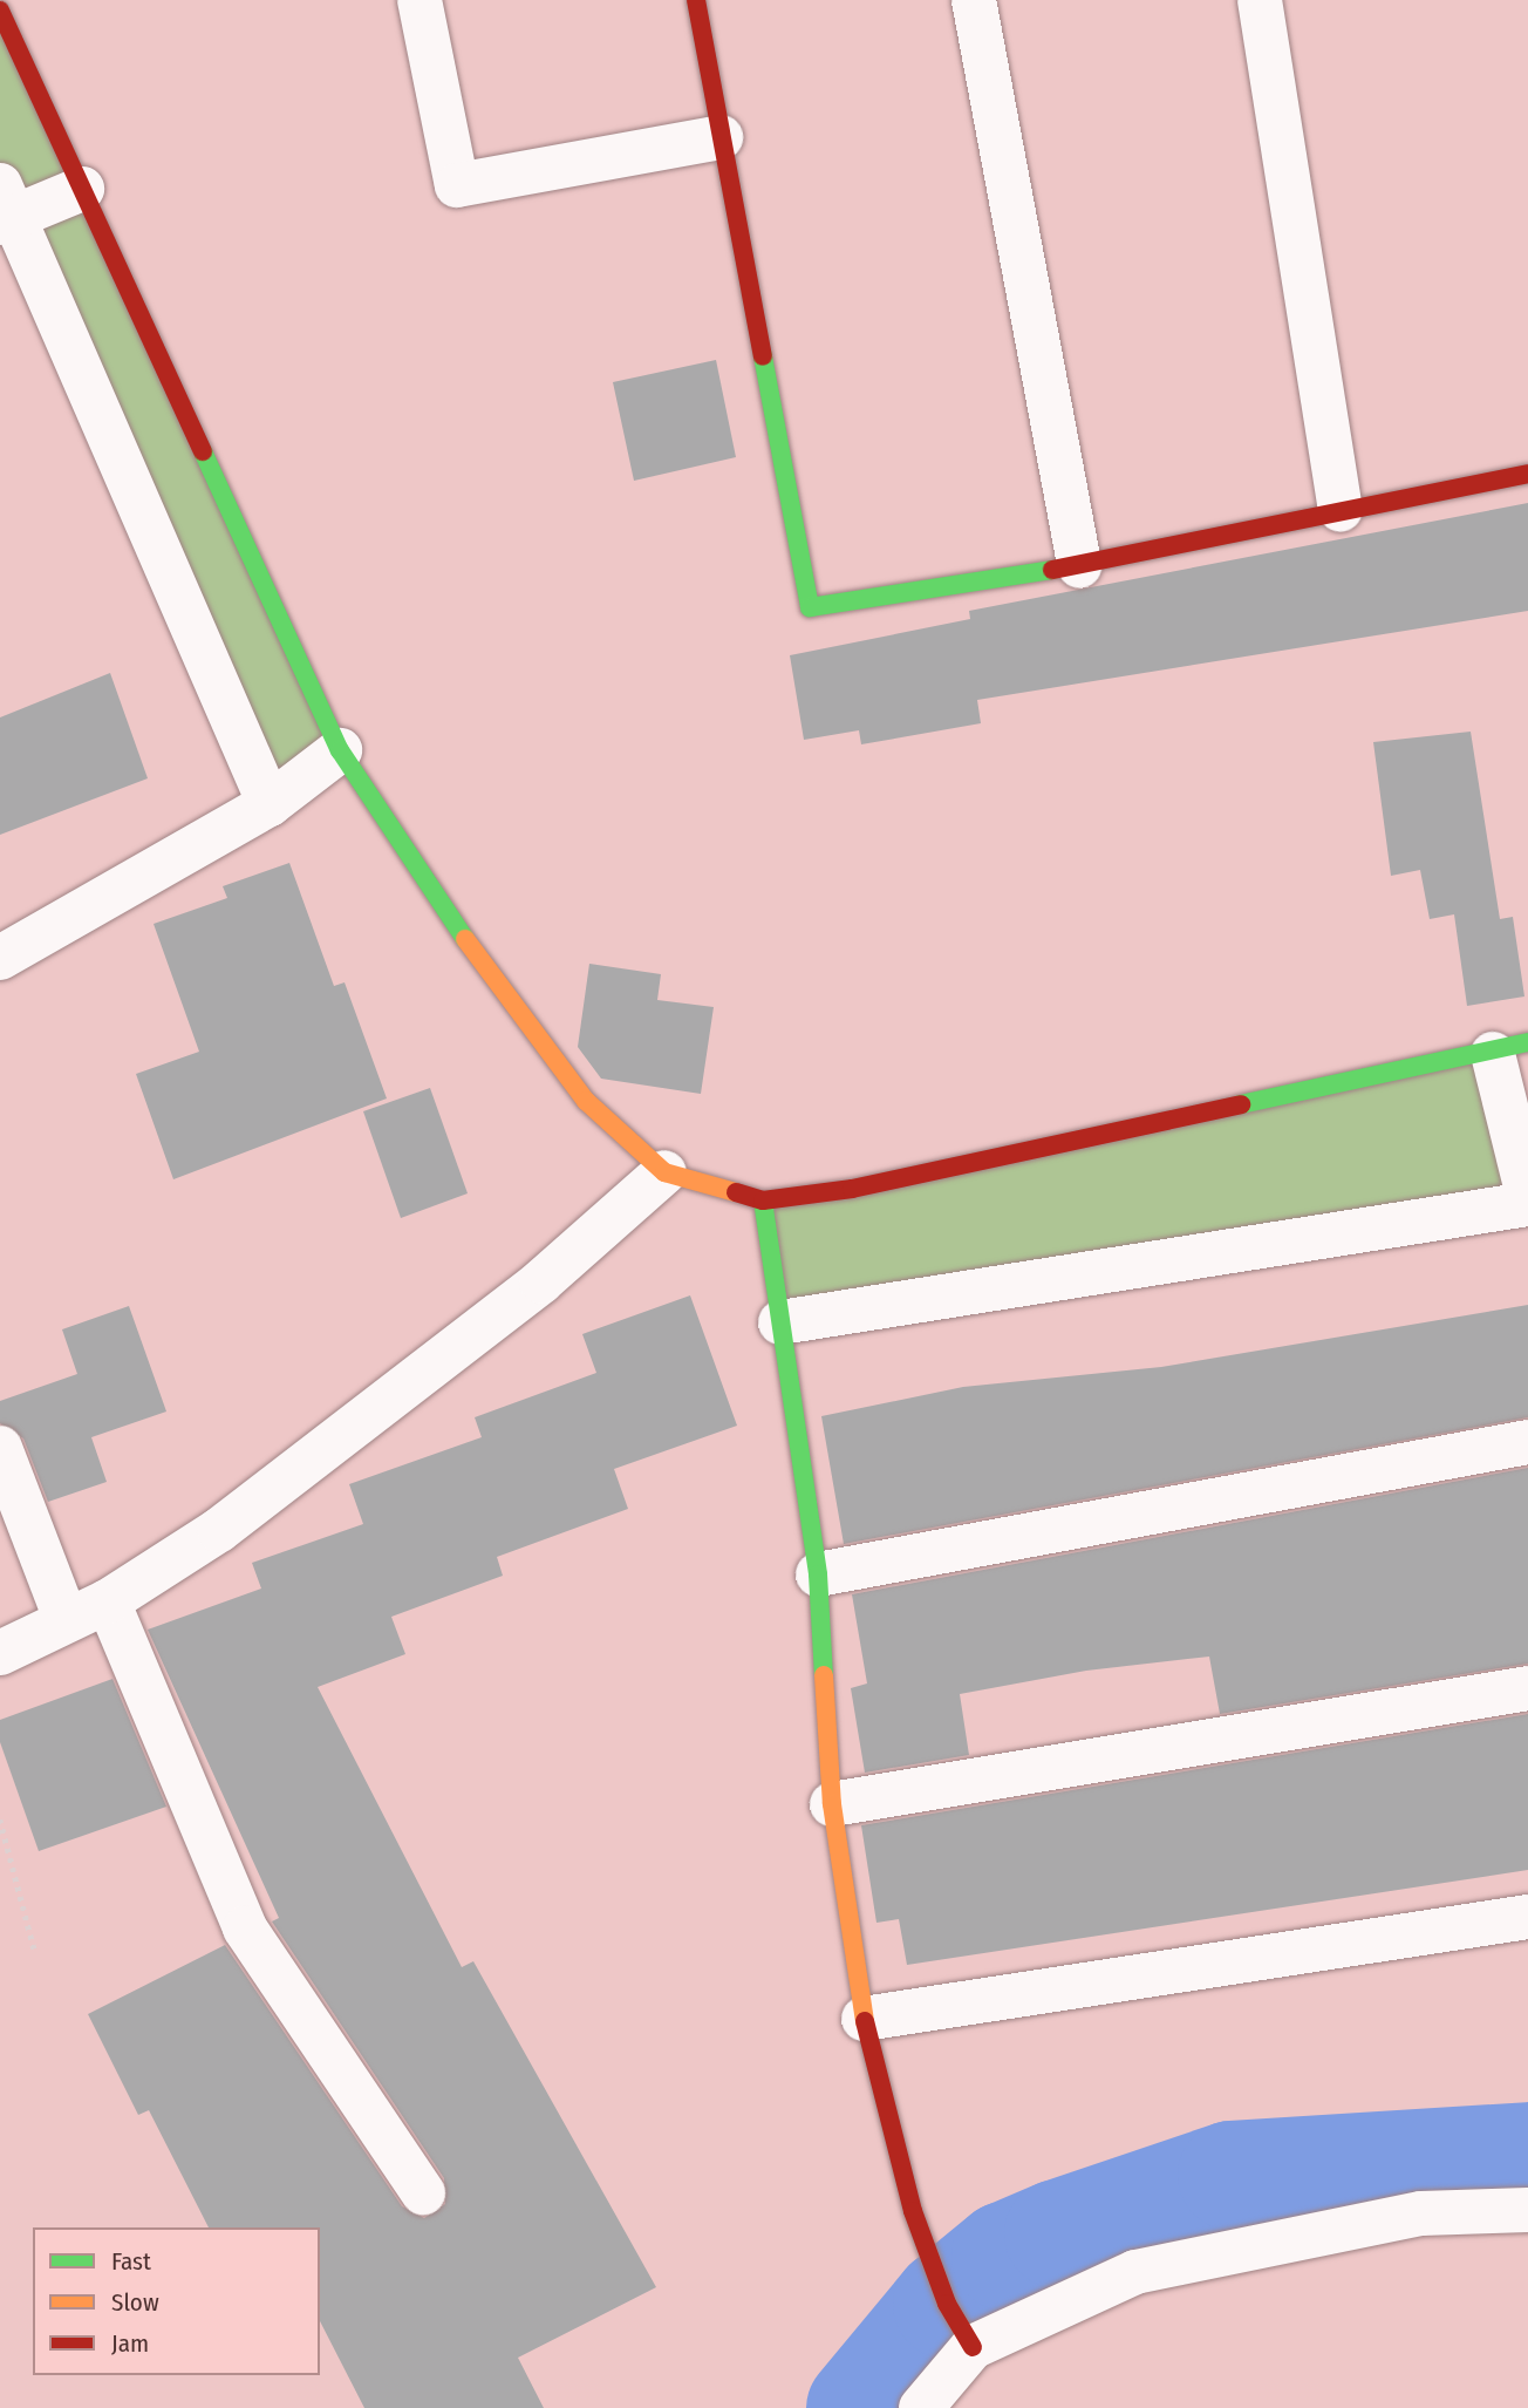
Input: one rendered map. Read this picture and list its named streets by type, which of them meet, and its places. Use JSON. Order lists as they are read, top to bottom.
{
  "legend": ["Fast", "Slow", "Jam"]
}
